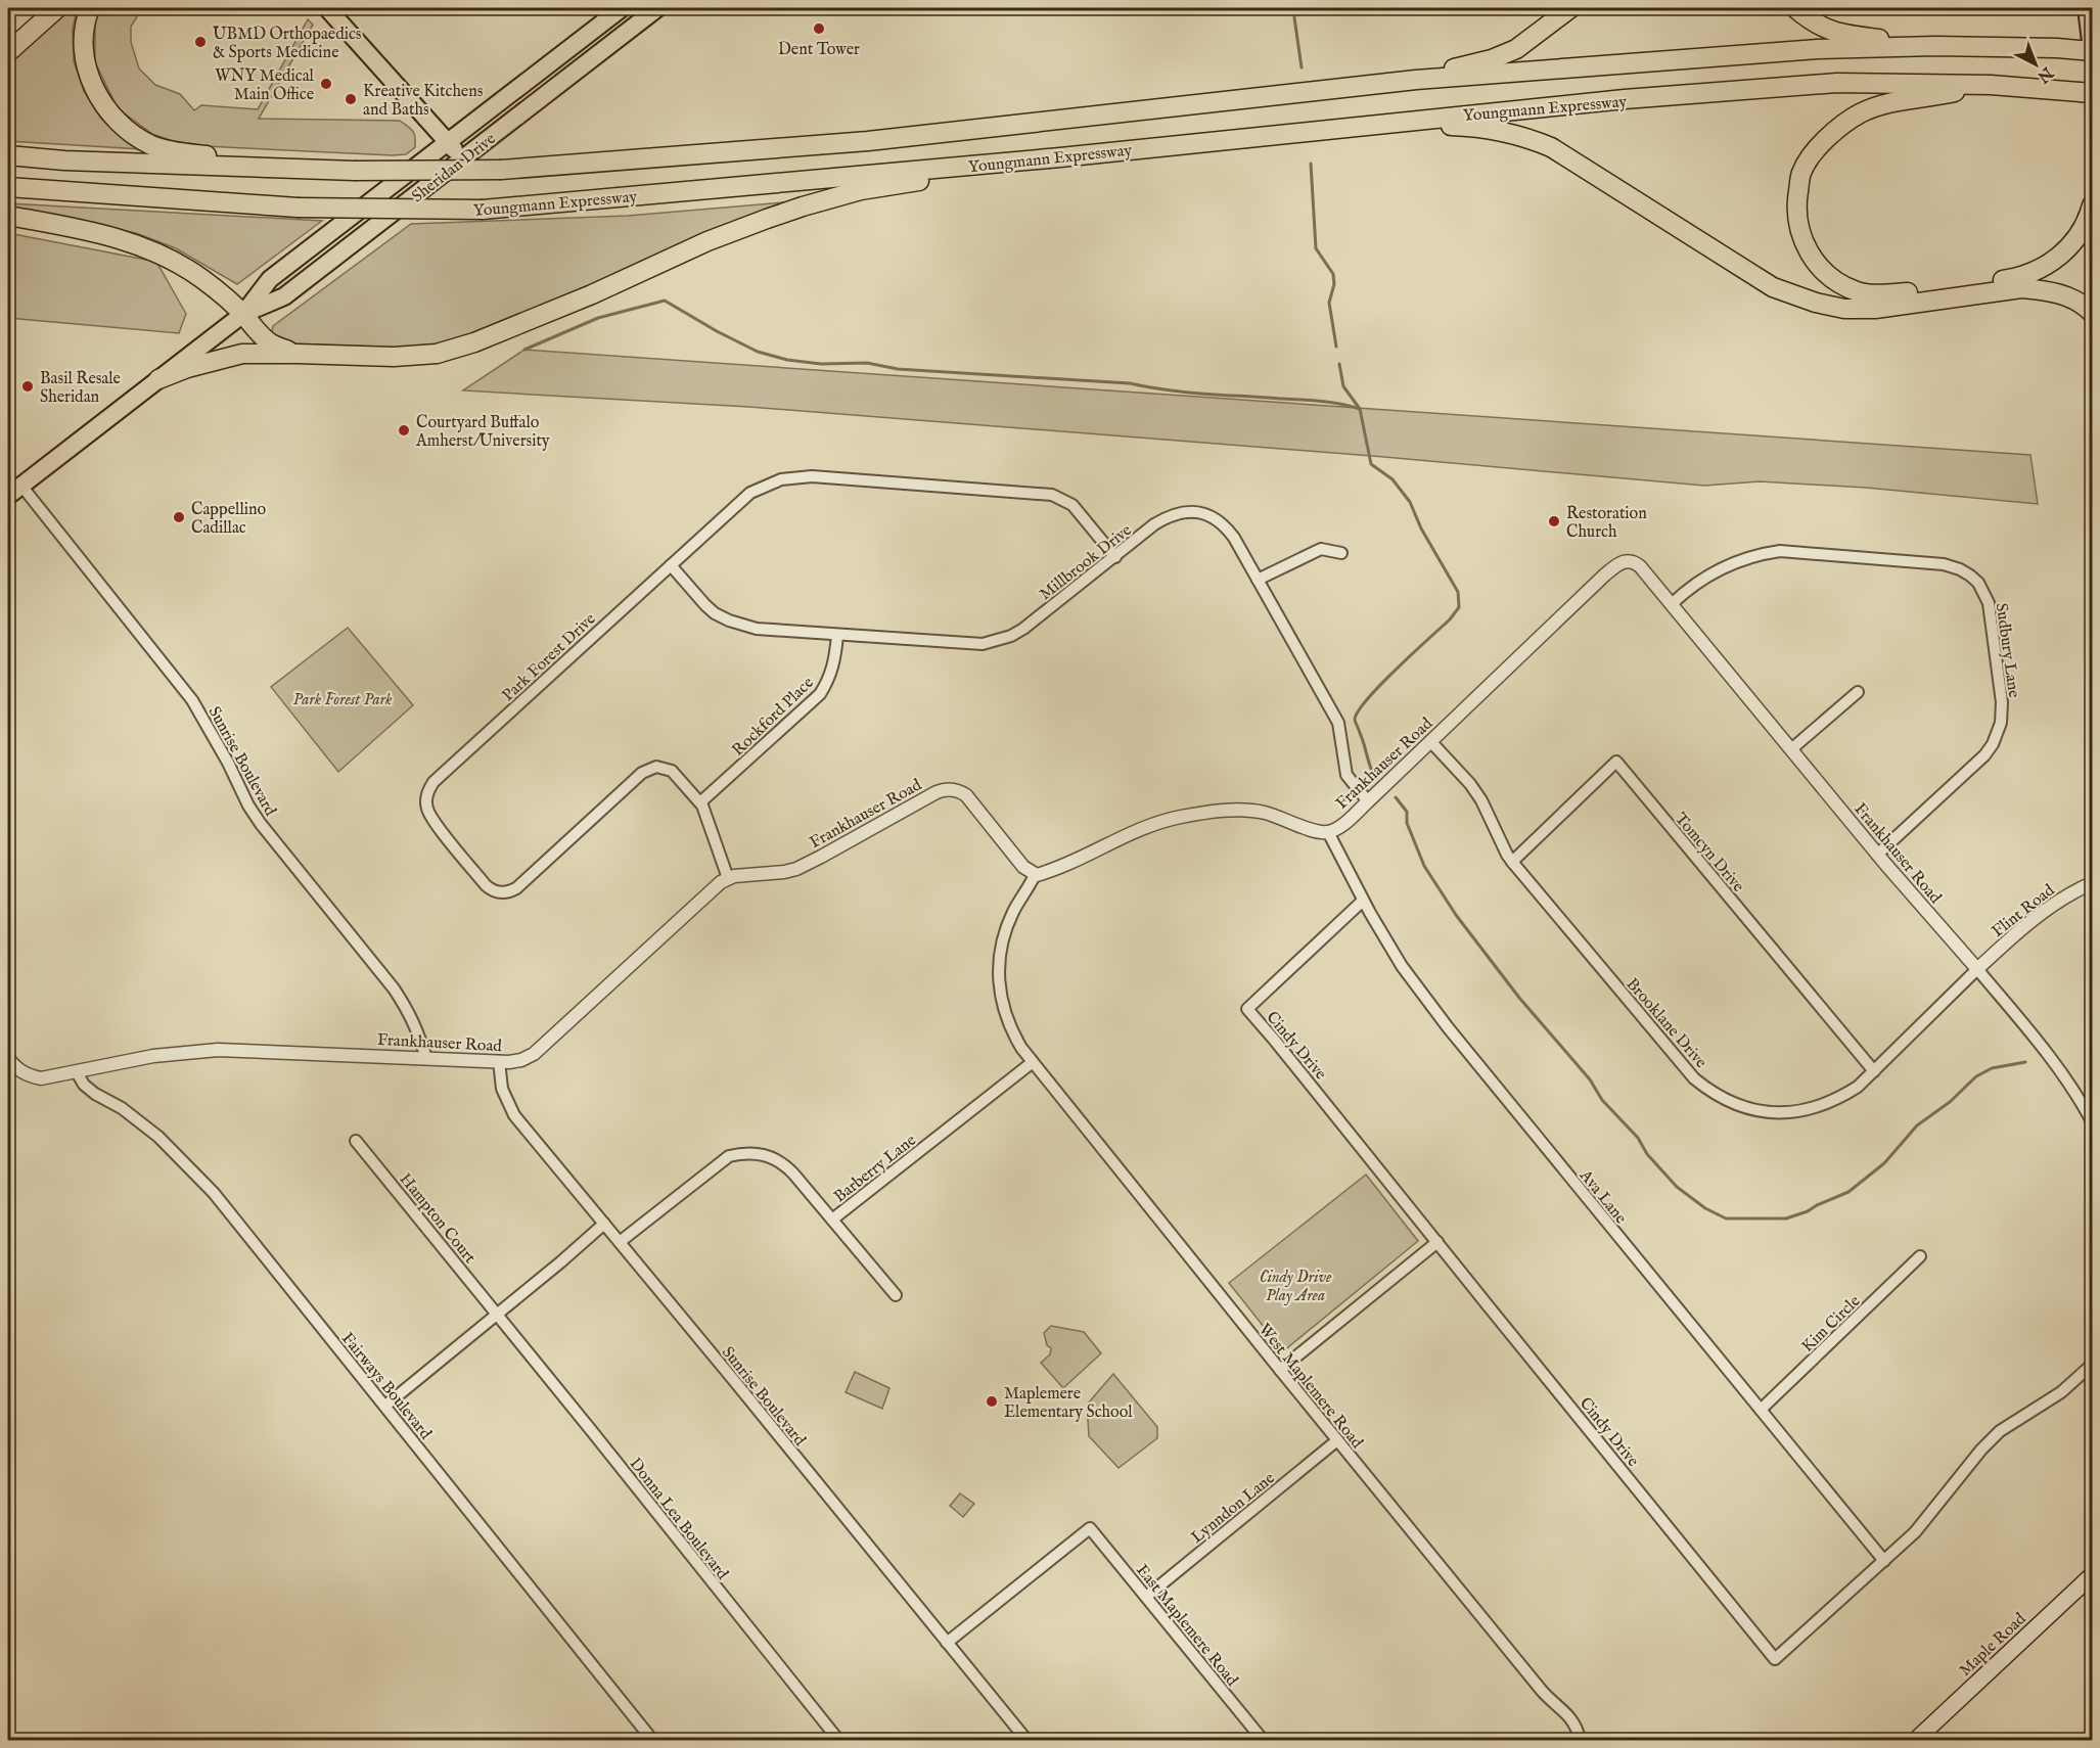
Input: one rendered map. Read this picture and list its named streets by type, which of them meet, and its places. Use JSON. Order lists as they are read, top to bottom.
{
  "streets": {
    "highway": ["Youngmann Expressway"],
    "main road": ["Sheridan Drive", "Maple Road"],
    "street": [
      "Millbrook Drive",
      "Sudbury Lane",
      "Park Forest Drive",
      "Rockford Place",
      "Sunrise Boulevard",
      "Frankhauser Road",
      "Tomcyn Drive",
      "Flint Road",
      "Brooklane Drive",
      "Cindy Drive",
      "Barberry Lane",
      "Ava Lane",
      "Hampton Court",
      "Kim Circle",
      "Fairways Boulevard",
      "West Maplemere Road",
      "Lynndon Lane",
      "Donna Lea Boulevard",
      "East Maplemere Road"
    ]
  },
  "crossings": [
    ["Sheridan Drive", "Sunrise Boulevard"],
    ["Millbrook Drive", "Park Forest Drive"],
    ["Millbrook Drive", "Rockford Place"],
    ["Millbrook Drive", "Frankhauser Road"],
    ["Sudbury Lane", "Frankhauser Road"],
    ["Park Forest Drive", "Rockford Place"],
    ["Park Forest Drive", "Frankhauser Road"],
    ["Sunrise Boulevard", "Frankhauser Road"],
    ["Sunrise Boulevard", "Barberry Lane"],
    ["Sunrise Boulevard", "East Maplemere Road"],
    ["Frankhauser Road", "Flint Road"],
    ["Frankhauser Road", "Brooklane Drive"],
    ["Frankhauser Road", "Ava Lane"],
    ["Frankhauser Road", "Fairways Boulevard"],
    ["Frankhauser Road", "West Maplemere Road"],
    ["Tomcyn Drive", "Brooklane Drive"],
    ["Flint Road", "Brooklane Drive"],
    ["Cindy Drive", "Ava Lane"],
    ["Barberry Lane", "West Maplemere Road"],
    ["Ava Lane", "Kim Circle"],
    ["Hampton Court", "Donna Lea Boulevard"],
    ["West Maplemere Road", "Lynndon Lane"],
    ["Lynndon Lane", "East Maplemere Road"]
  ],
  "parks": ["Park Forest Park", "Cindy Drive Play Area"],
  "places": [
    "Dent Tower",
    "UBMD Orthopaedics & Sports Medicine",
    "WNY Medical Main Office",
    "Kreative Kitchens and Baths",
    "Basil Resale Sheridan",
    "Courtyard Buffalo Amherst/University",
    "Cappellino Cadillac",
    "Restoration Church",
    "Maplemere Elementary School"
  ],
  "north": "bottom right"
}
